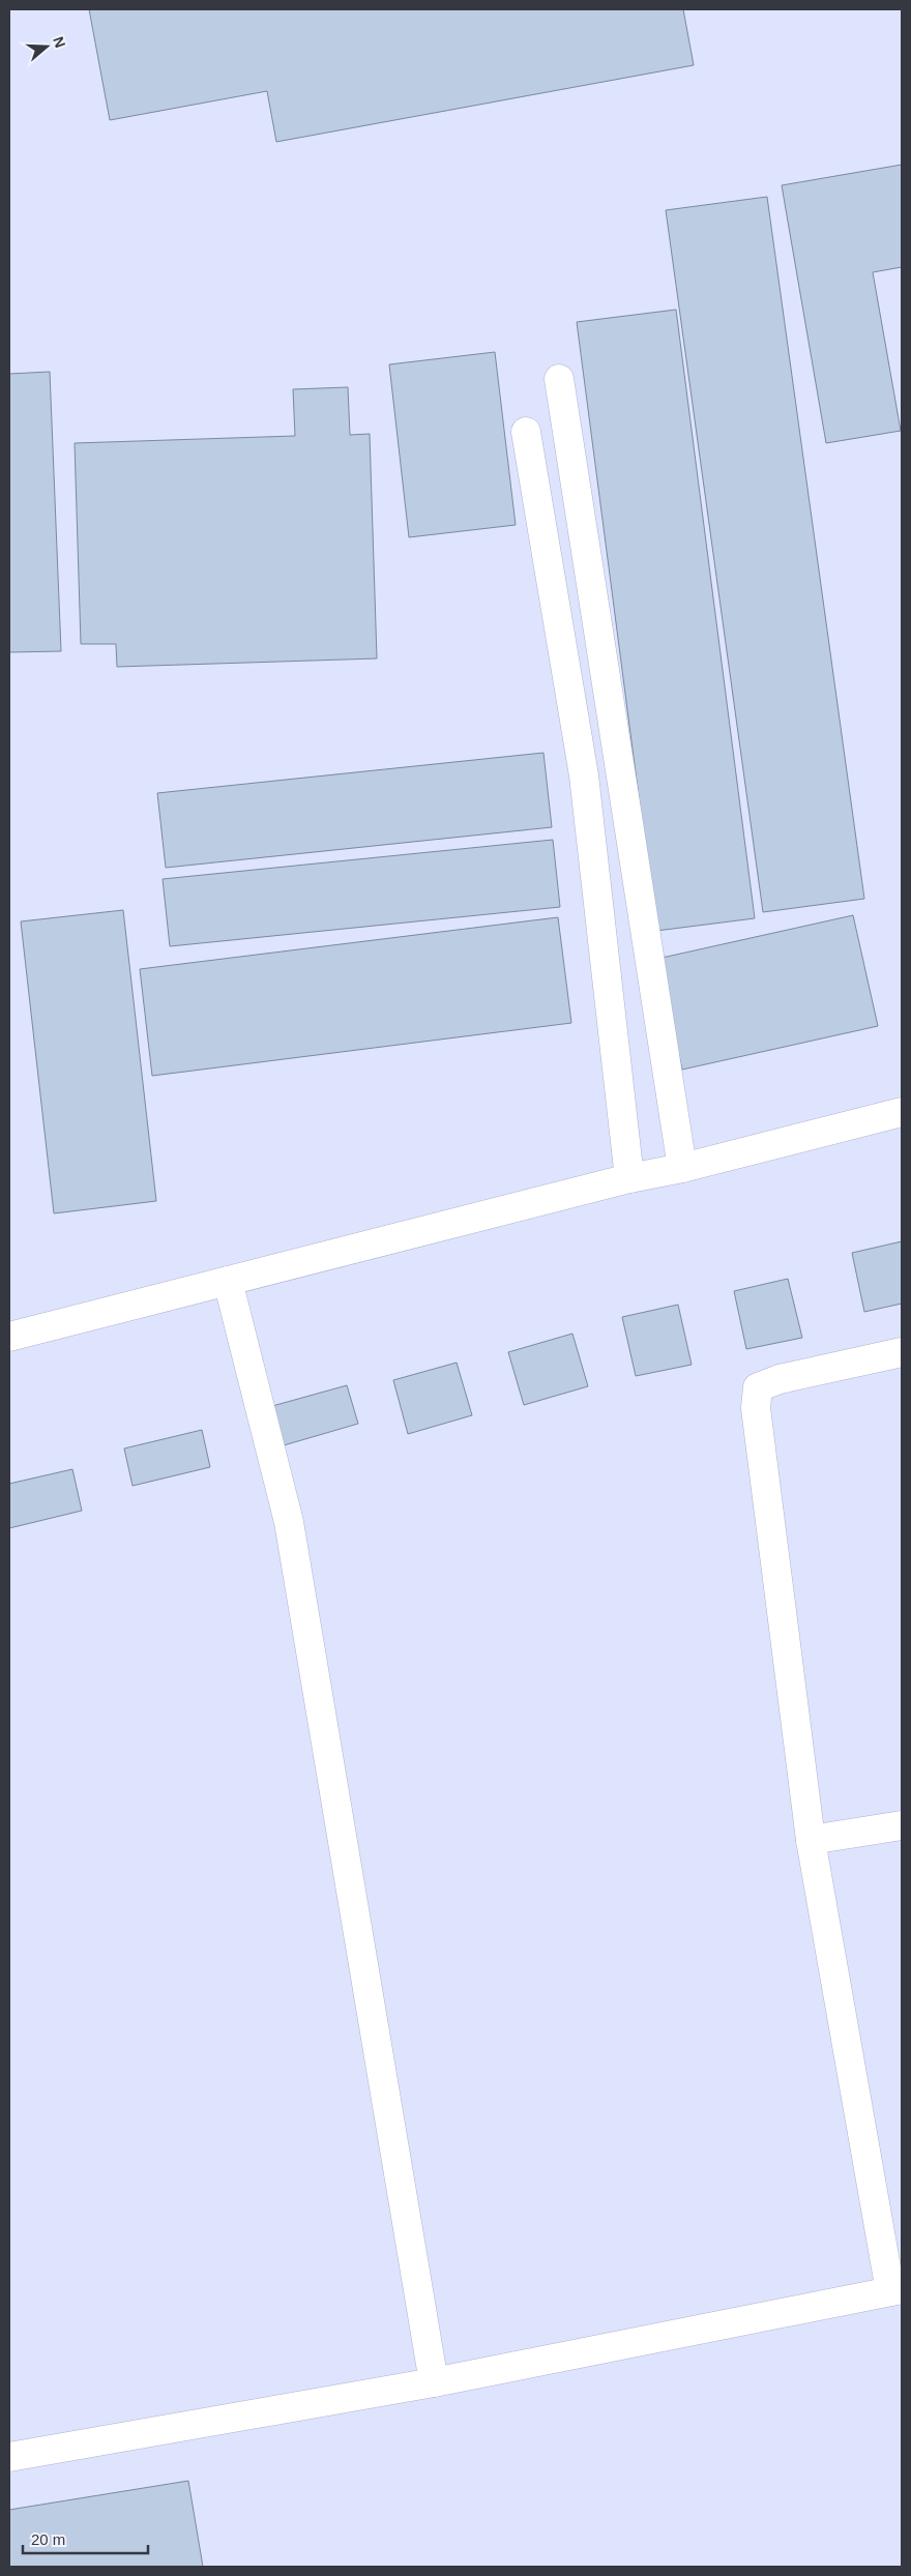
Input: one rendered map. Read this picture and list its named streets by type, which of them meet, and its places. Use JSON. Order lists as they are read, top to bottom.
{
  "scale_bar": "20 m",
  "north": "right"
}
